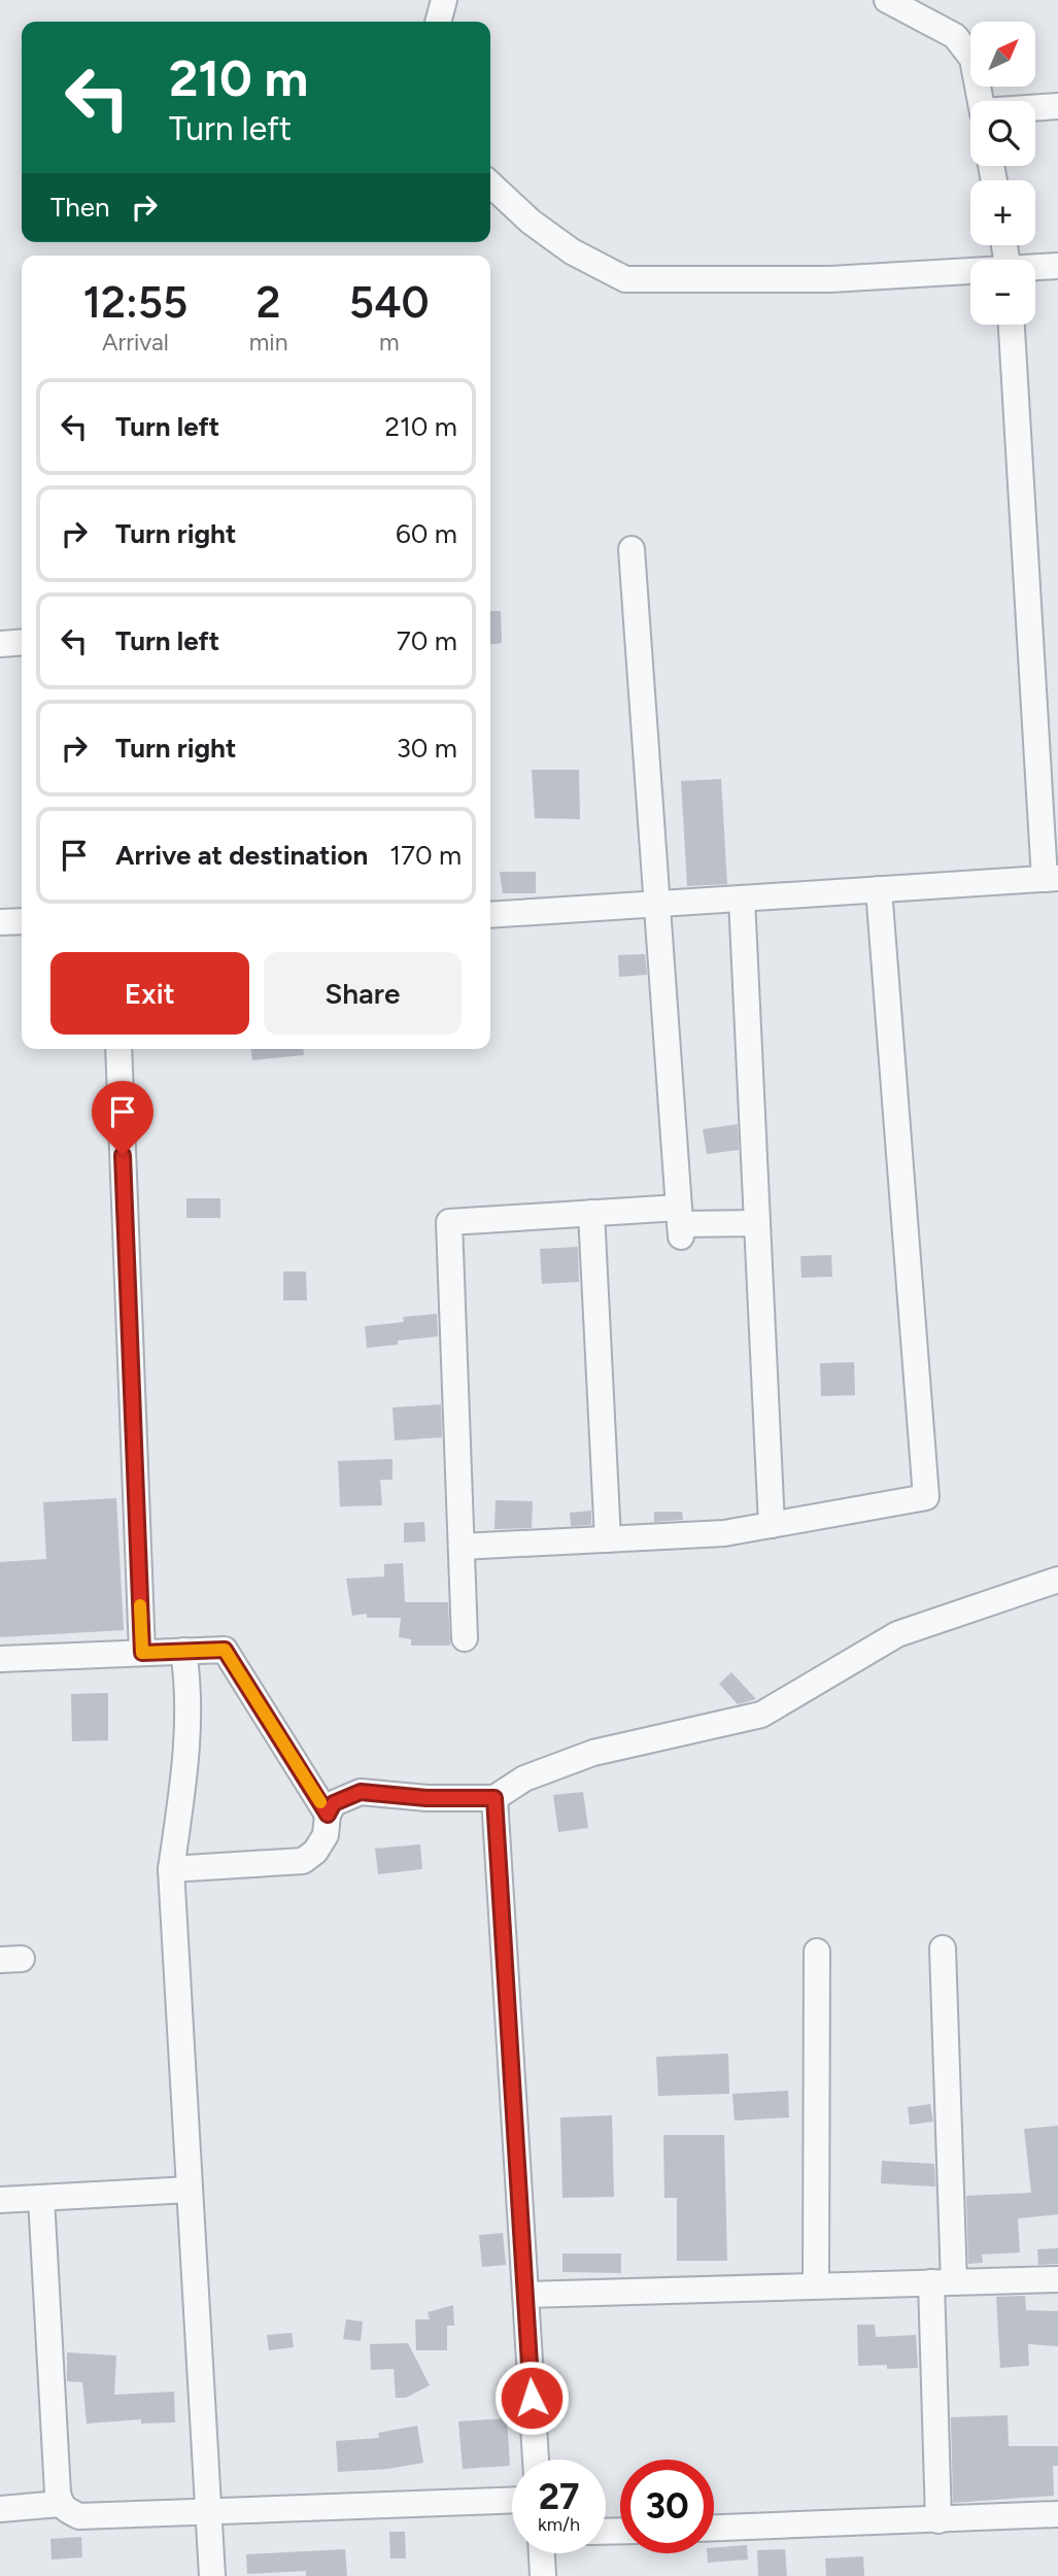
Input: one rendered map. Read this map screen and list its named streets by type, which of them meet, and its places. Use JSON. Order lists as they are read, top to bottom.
{
  "north": "top right",
  "page": {
    "map_buttons": ["+", "−"],
    "turn": ["210 m", "Turn left"],
    "then": "Then",
    "eta": [
      "12:55",
      "Arrival",
      "2",
      "min",
      "540",
      "m"
    ],
    "list": [
      {
        "name": "Turn left",
        "value": "210 m"
      },
      {
        "name": "Turn right",
        "value": "60 m"
      },
      {
        "name": "Turn left",
        "value": "70 m"
      },
      {
        "name": "Turn right",
        "value": "30 m"
      },
      {
        "name": "Arrive at destination",
        "value": "170 m"
      }
    ],
    "buttons": ["Exit", "Share"],
    "speed": "27 km/h",
    "limit": "30"
  }
}
